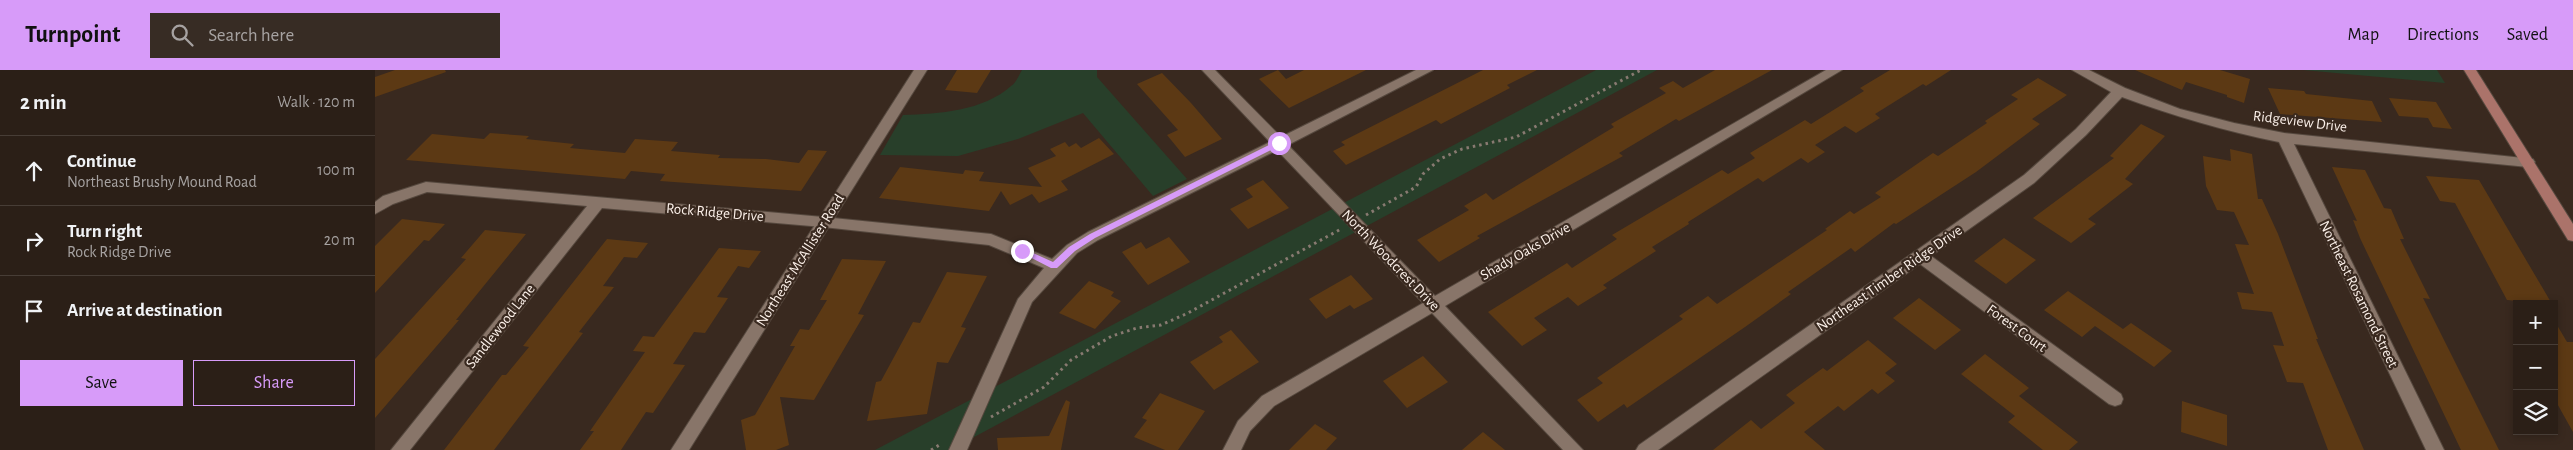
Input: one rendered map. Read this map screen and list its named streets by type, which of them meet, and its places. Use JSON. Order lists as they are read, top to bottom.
{
  "streets": {
    "street": [
      "Ridgeview Drive",
      "Rock Ridge Drive",
      "Shady Oaks Drive",
      "Northeast McAllister Road",
      "North Woodcrest Drive",
      "Northeast Timber Ridge Drive",
      "Northeast Rosamond Street",
      "Sandlewood Lane",
      "Forest Court"
    ]
  },
  "crossings": [
    ["Ridgeview Drive", "Northeast Timber Ridge Drive"],
    ["Ridgeview Drive", "Northeast Rosamond Street"],
    ["Rock Ridge Drive", "Northeast McAllister Road"],
    ["Rock Ridge Drive", "Sandlewood Lane"],
    ["Shady Oaks Drive", "North Woodcrest Drive"],
    ["Northeast Timber Ridge Drive", "Forest Court"]
  ],
  "page": {
    "header": "Turnpoint",
    "search": "Search here",
    "nav": ["Map", "Directions", "Saved"],
    "heading": ["2 min", "Walk · 120 m"],
    "list": [
      ["Continue", "Northeast Brushy Mound Road", "100 m"],
      ["Turn right", "Rock Ridge Drive", "20 m"],
      "Arrive at destination"
    ],
    "map_buttons": ["+", "−"],
    "buttons": ["Save", "Share"]
  }
}
